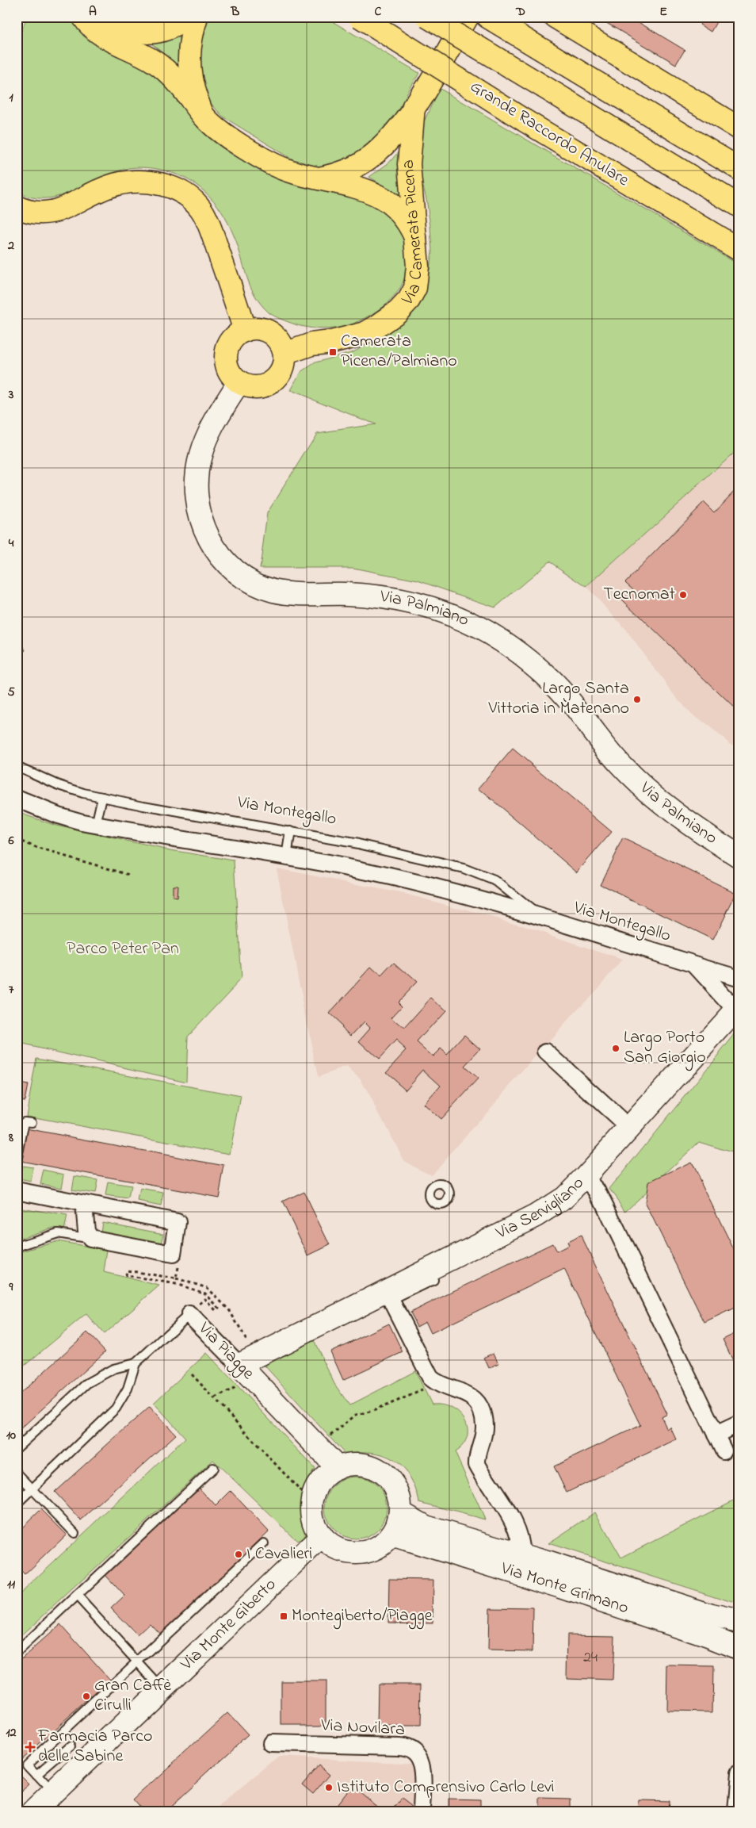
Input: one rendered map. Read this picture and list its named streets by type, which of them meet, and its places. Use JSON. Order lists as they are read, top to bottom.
{
  "streets": {
    "main road": ["Grande Raccordo Anulare", "Via Camerata Picena"],
    "street": [
      "Via Palmiano",
      "Via Montegallo",
      "Via Servigliano",
      "Via Piagge",
      "Via Monte Grimano",
      "Via Monte Giberto",
      "Via Novilara"
    ]
  },
  "crossings": [
    ["Via Camerata Picena", "Via Palmiano"],
    ["Via Servigliano", "Via Piagge"],
    ["Via Piagge", "Via Monte Grimano"],
    ["Via Piagge", "Via Monte Giberto"],
    ["Via Monte Grimano", "Via Monte Giberto"]
  ],
  "parks": ["Parco Peter Pan"],
  "places": {
    "transit": ["Camerata Picena/Palmiano", "Montegiberto/Piagge"],
    "other": [
      "Tecnomat",
      "Largo Santa Vittoria in Matenano",
      "Largo Porto San Giorgio",
      "I Cavalieri",
      "Gran Caffè Cirulli",
      "Istituto Comprensivo Carlo Levi"
    ],
    "health": ["Farmacia Parco delle Sabine"]
  },
  "house_numbers": ["24"],
  "grid": {
    "columns": [
      "A",
      "B",
      "C",
      "D",
      "E"
    ],
    "rows": [
      "1",
      "2",
      "3",
      "4",
      "5",
      "6",
      "7",
      "8",
      "9",
      "10",
      "11",
      "12"
    ]
  }
}
